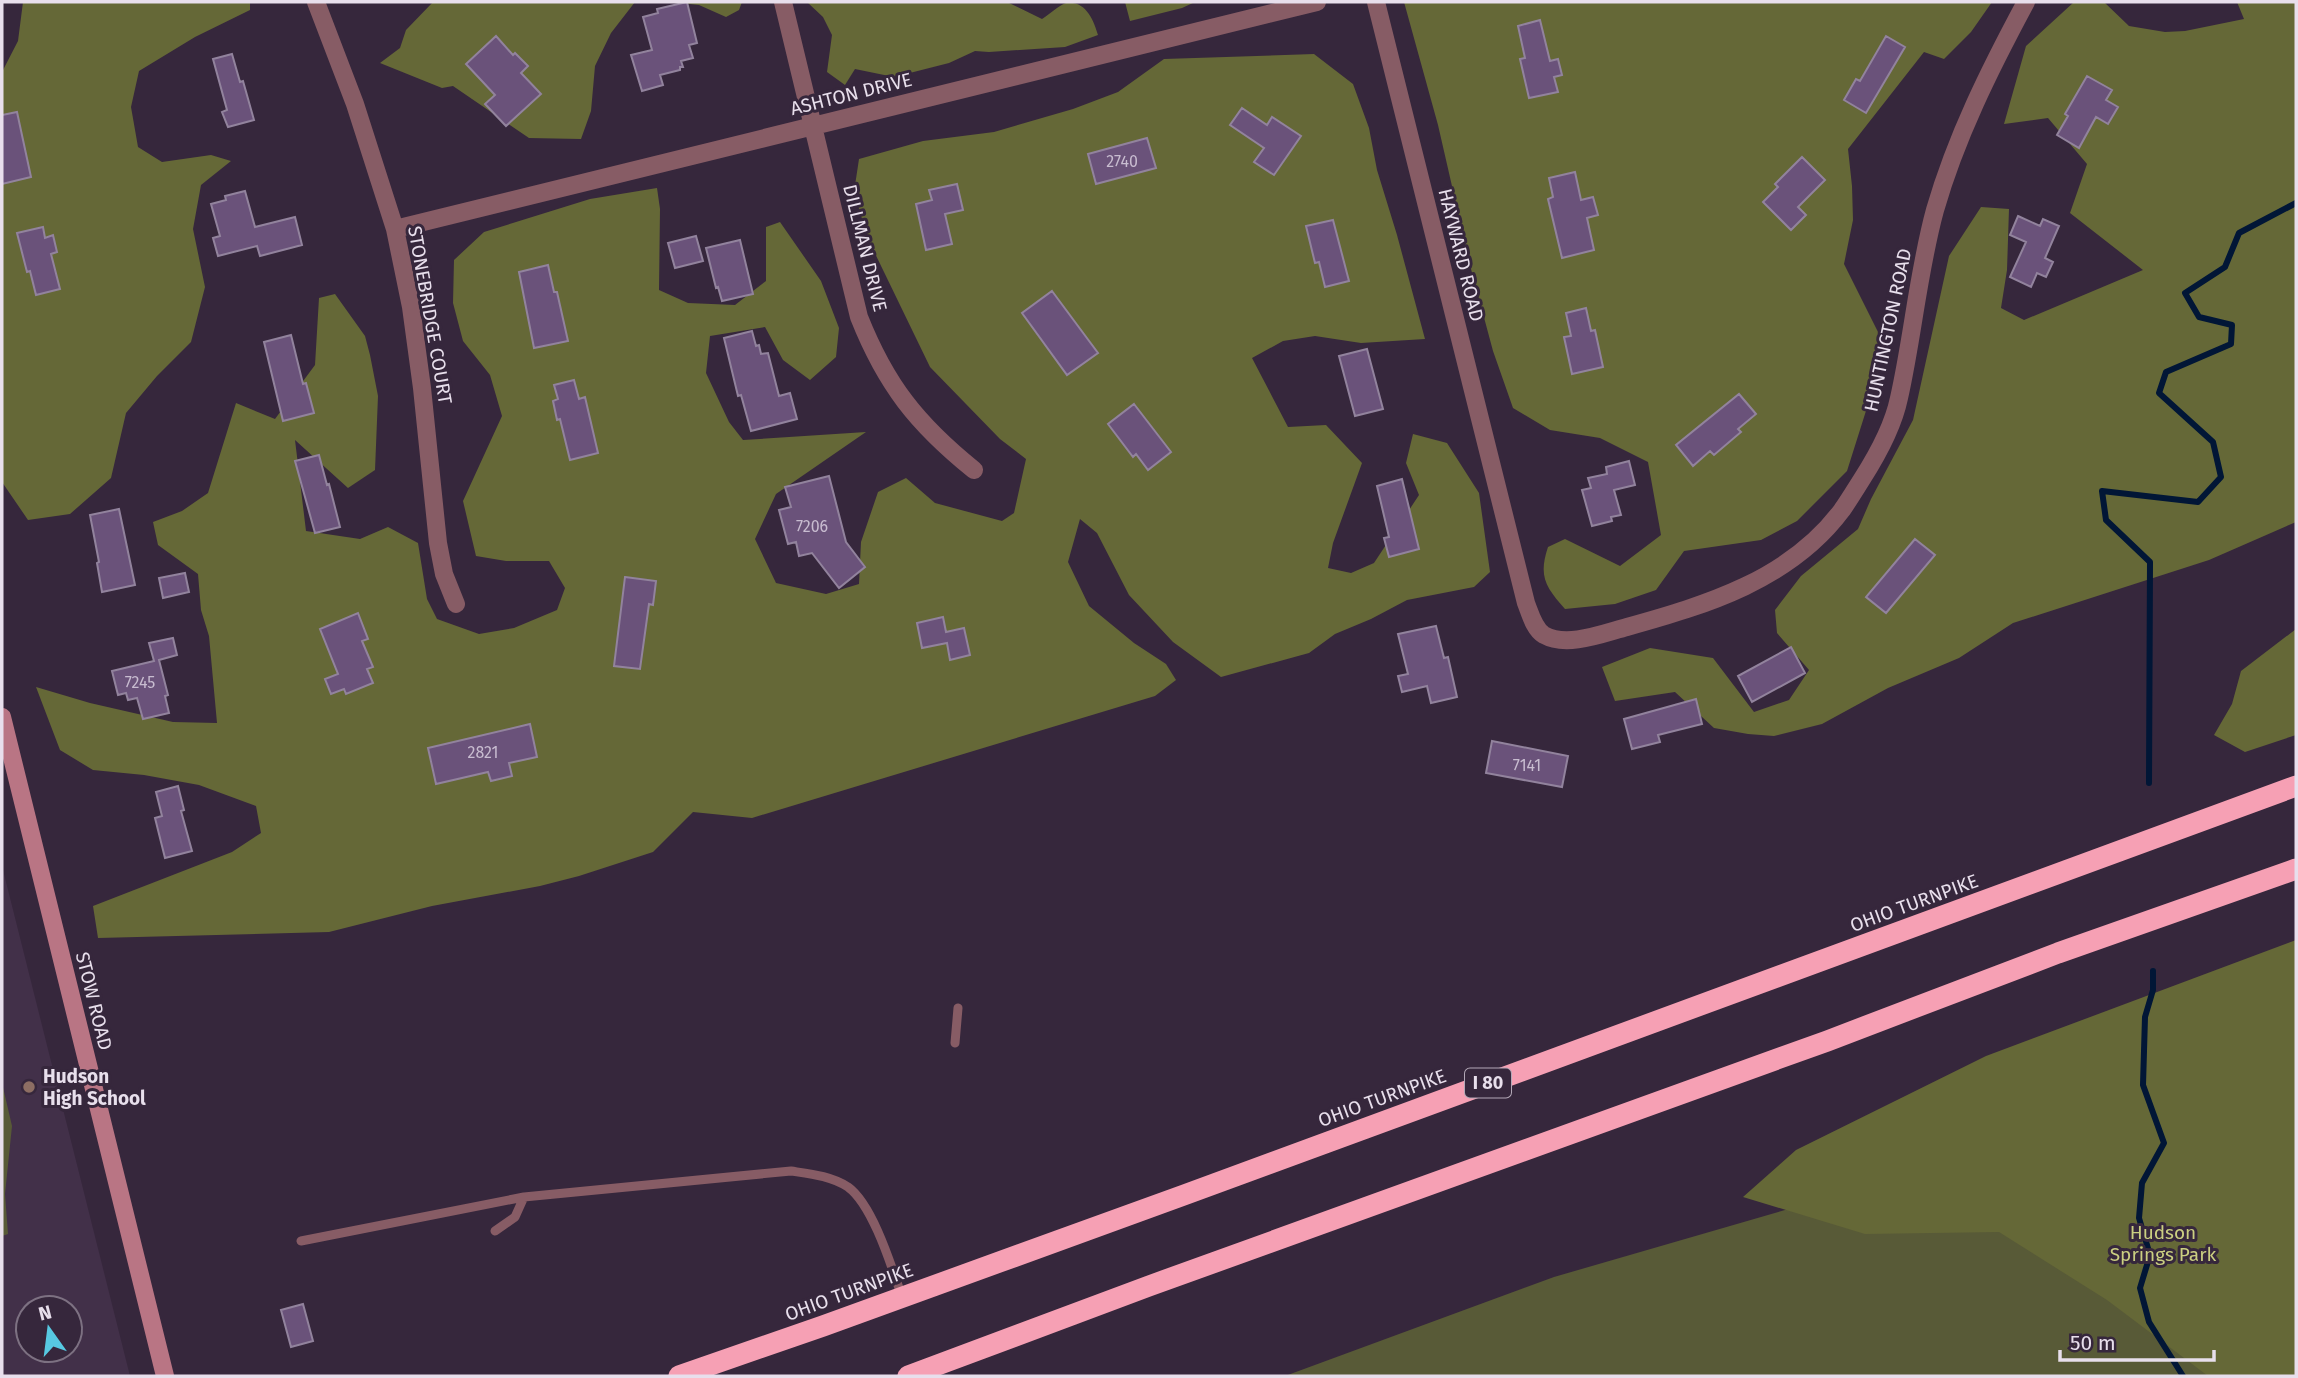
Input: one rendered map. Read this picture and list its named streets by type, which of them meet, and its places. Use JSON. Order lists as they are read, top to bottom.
{
  "streets": {
    "highway": ["OHIO TURNPIKE", "I 80"],
    "street": [
      "ASHTON DRIVE",
      "DILLMAN DRIVE",
      "HAYWARD ROAD",
      "STONEBRIDGE COURT",
      "HUNTINGTON ROAD",
      "STOW ROAD"
    ]
  },
  "crossings": [
    ["ASHTON DRIVE", "DILLMAN DRIVE"],
    ["ASHTON DRIVE", "STONEBRIDGE COURT"],
    ["HAYWARD ROAD", "HUNTINGTON ROAD"]
  ],
  "parks": ["Hudson Springs Park"],
  "places": ["Hudson High School"],
  "house_numbers": [
    "2740",
    "7206",
    "7245",
    "2821",
    "7141"
  ],
  "scale_bar": "50 m",
  "north": "top"
}
